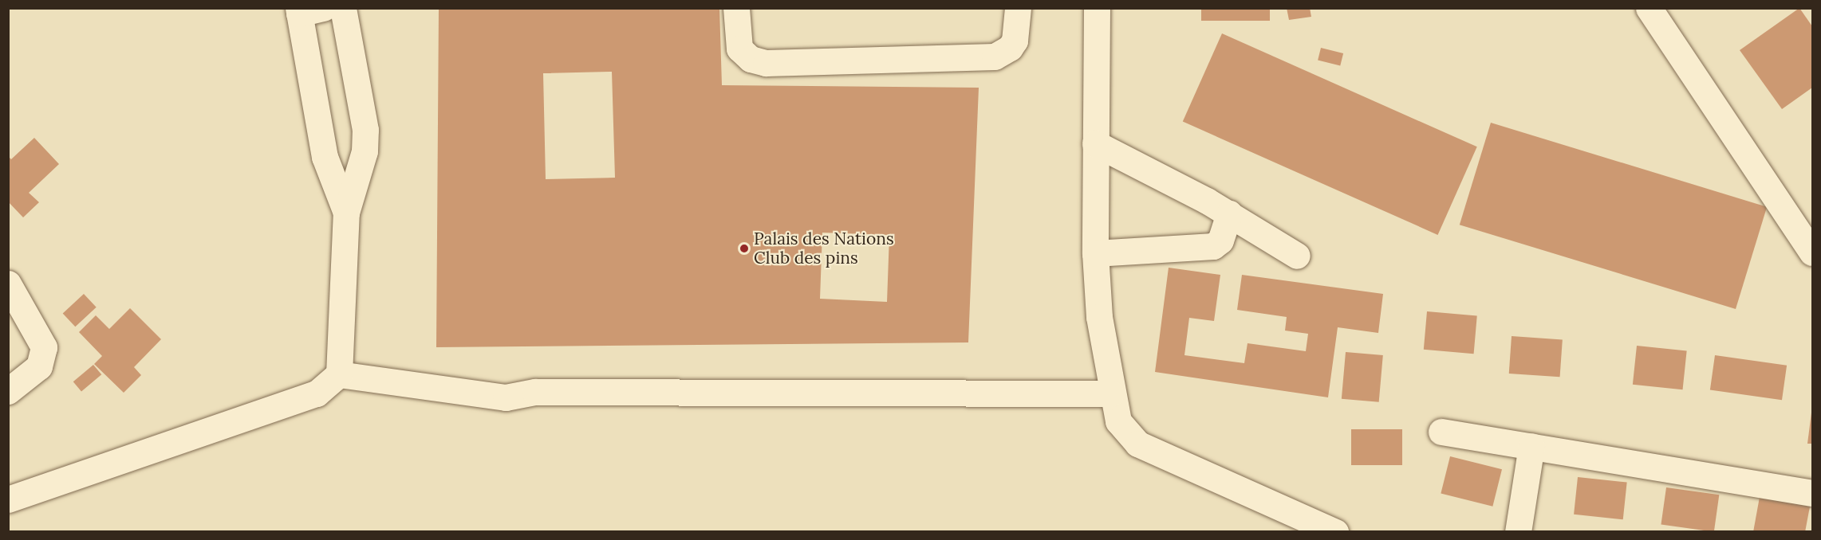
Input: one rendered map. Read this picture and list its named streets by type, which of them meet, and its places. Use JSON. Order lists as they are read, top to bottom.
{
  "places": ["Palais des Nations Club des pins"]
}
